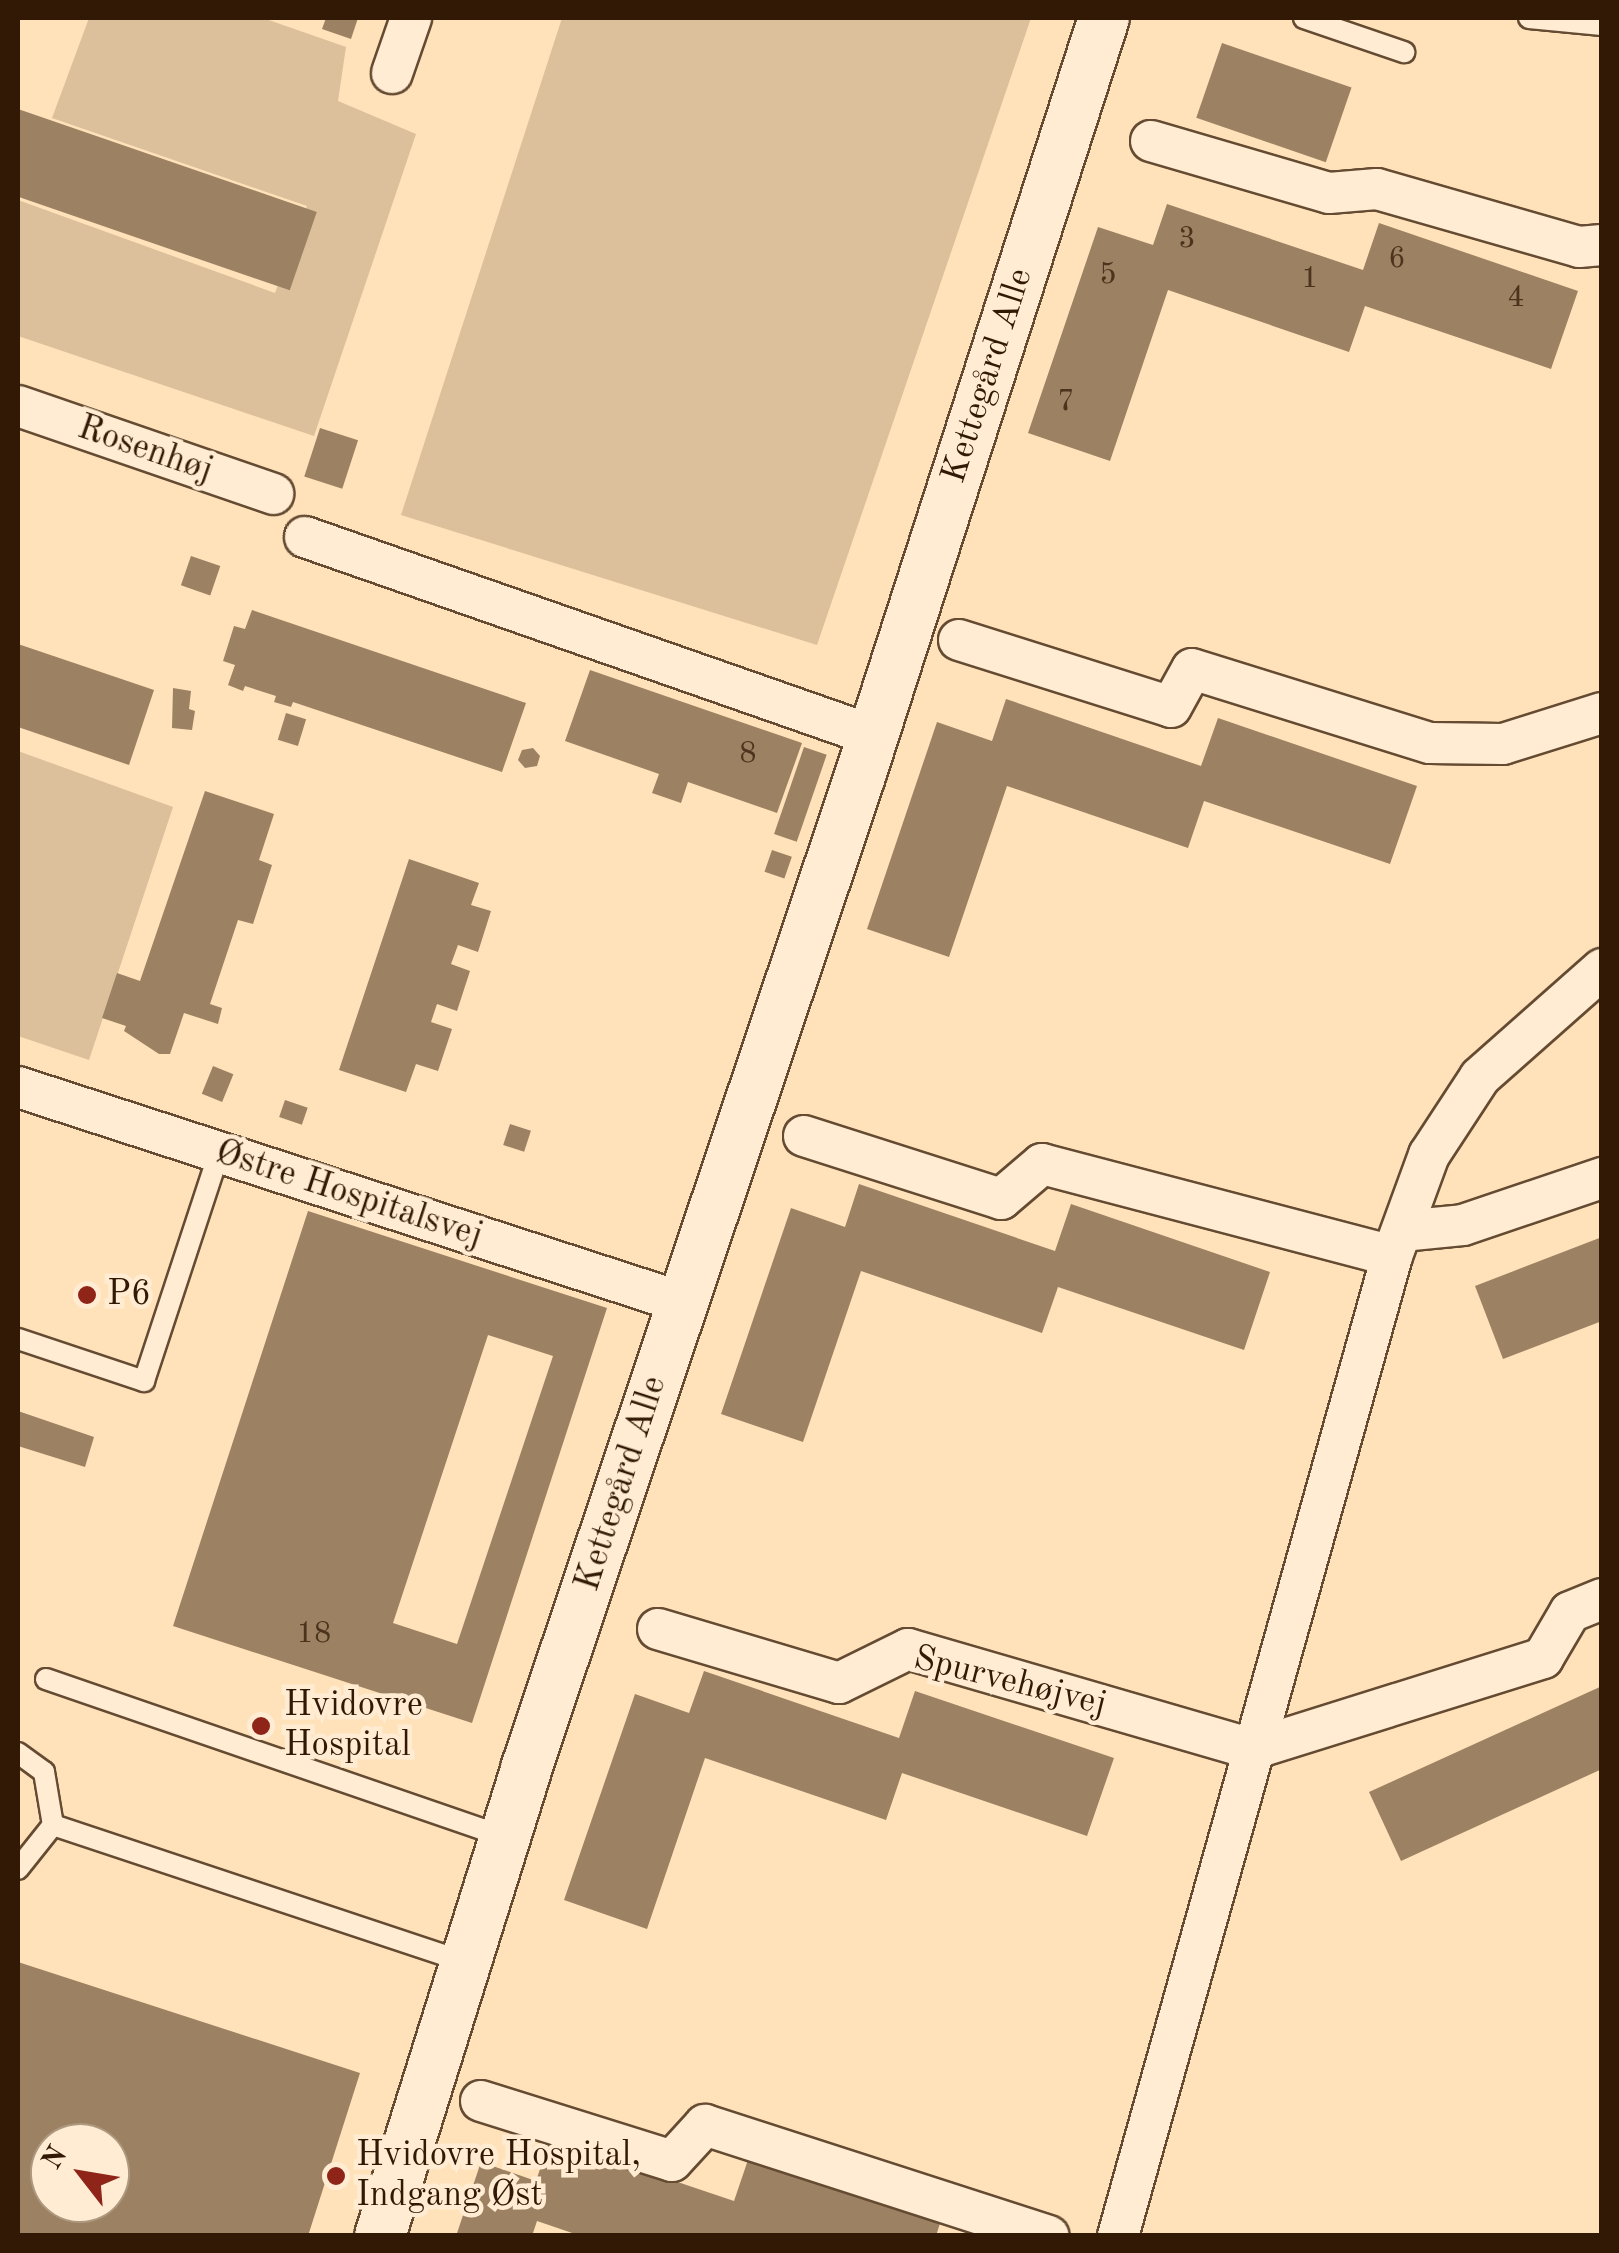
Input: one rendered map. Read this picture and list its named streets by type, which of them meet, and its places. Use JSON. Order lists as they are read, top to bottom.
{
  "streets": {
    "street": [
      "Kettegård Alle",
      "Rosenhøj",
      "Østre Hospitalsvej",
      "Spurvehøjvej"
    ]
  },
  "crossings": [
    ["Kettegård Alle", "Østre Hospitalsvej"]
  ],
  "places": ["P6", "Hvidovre Hospital", "Hvidovre Hospital, Indgang Øst"],
  "house_numbers": [
    "3",
    "6",
    "5",
    "1",
    "4",
    "7",
    "8",
    "18"
  ],
  "north": "top left"
}
